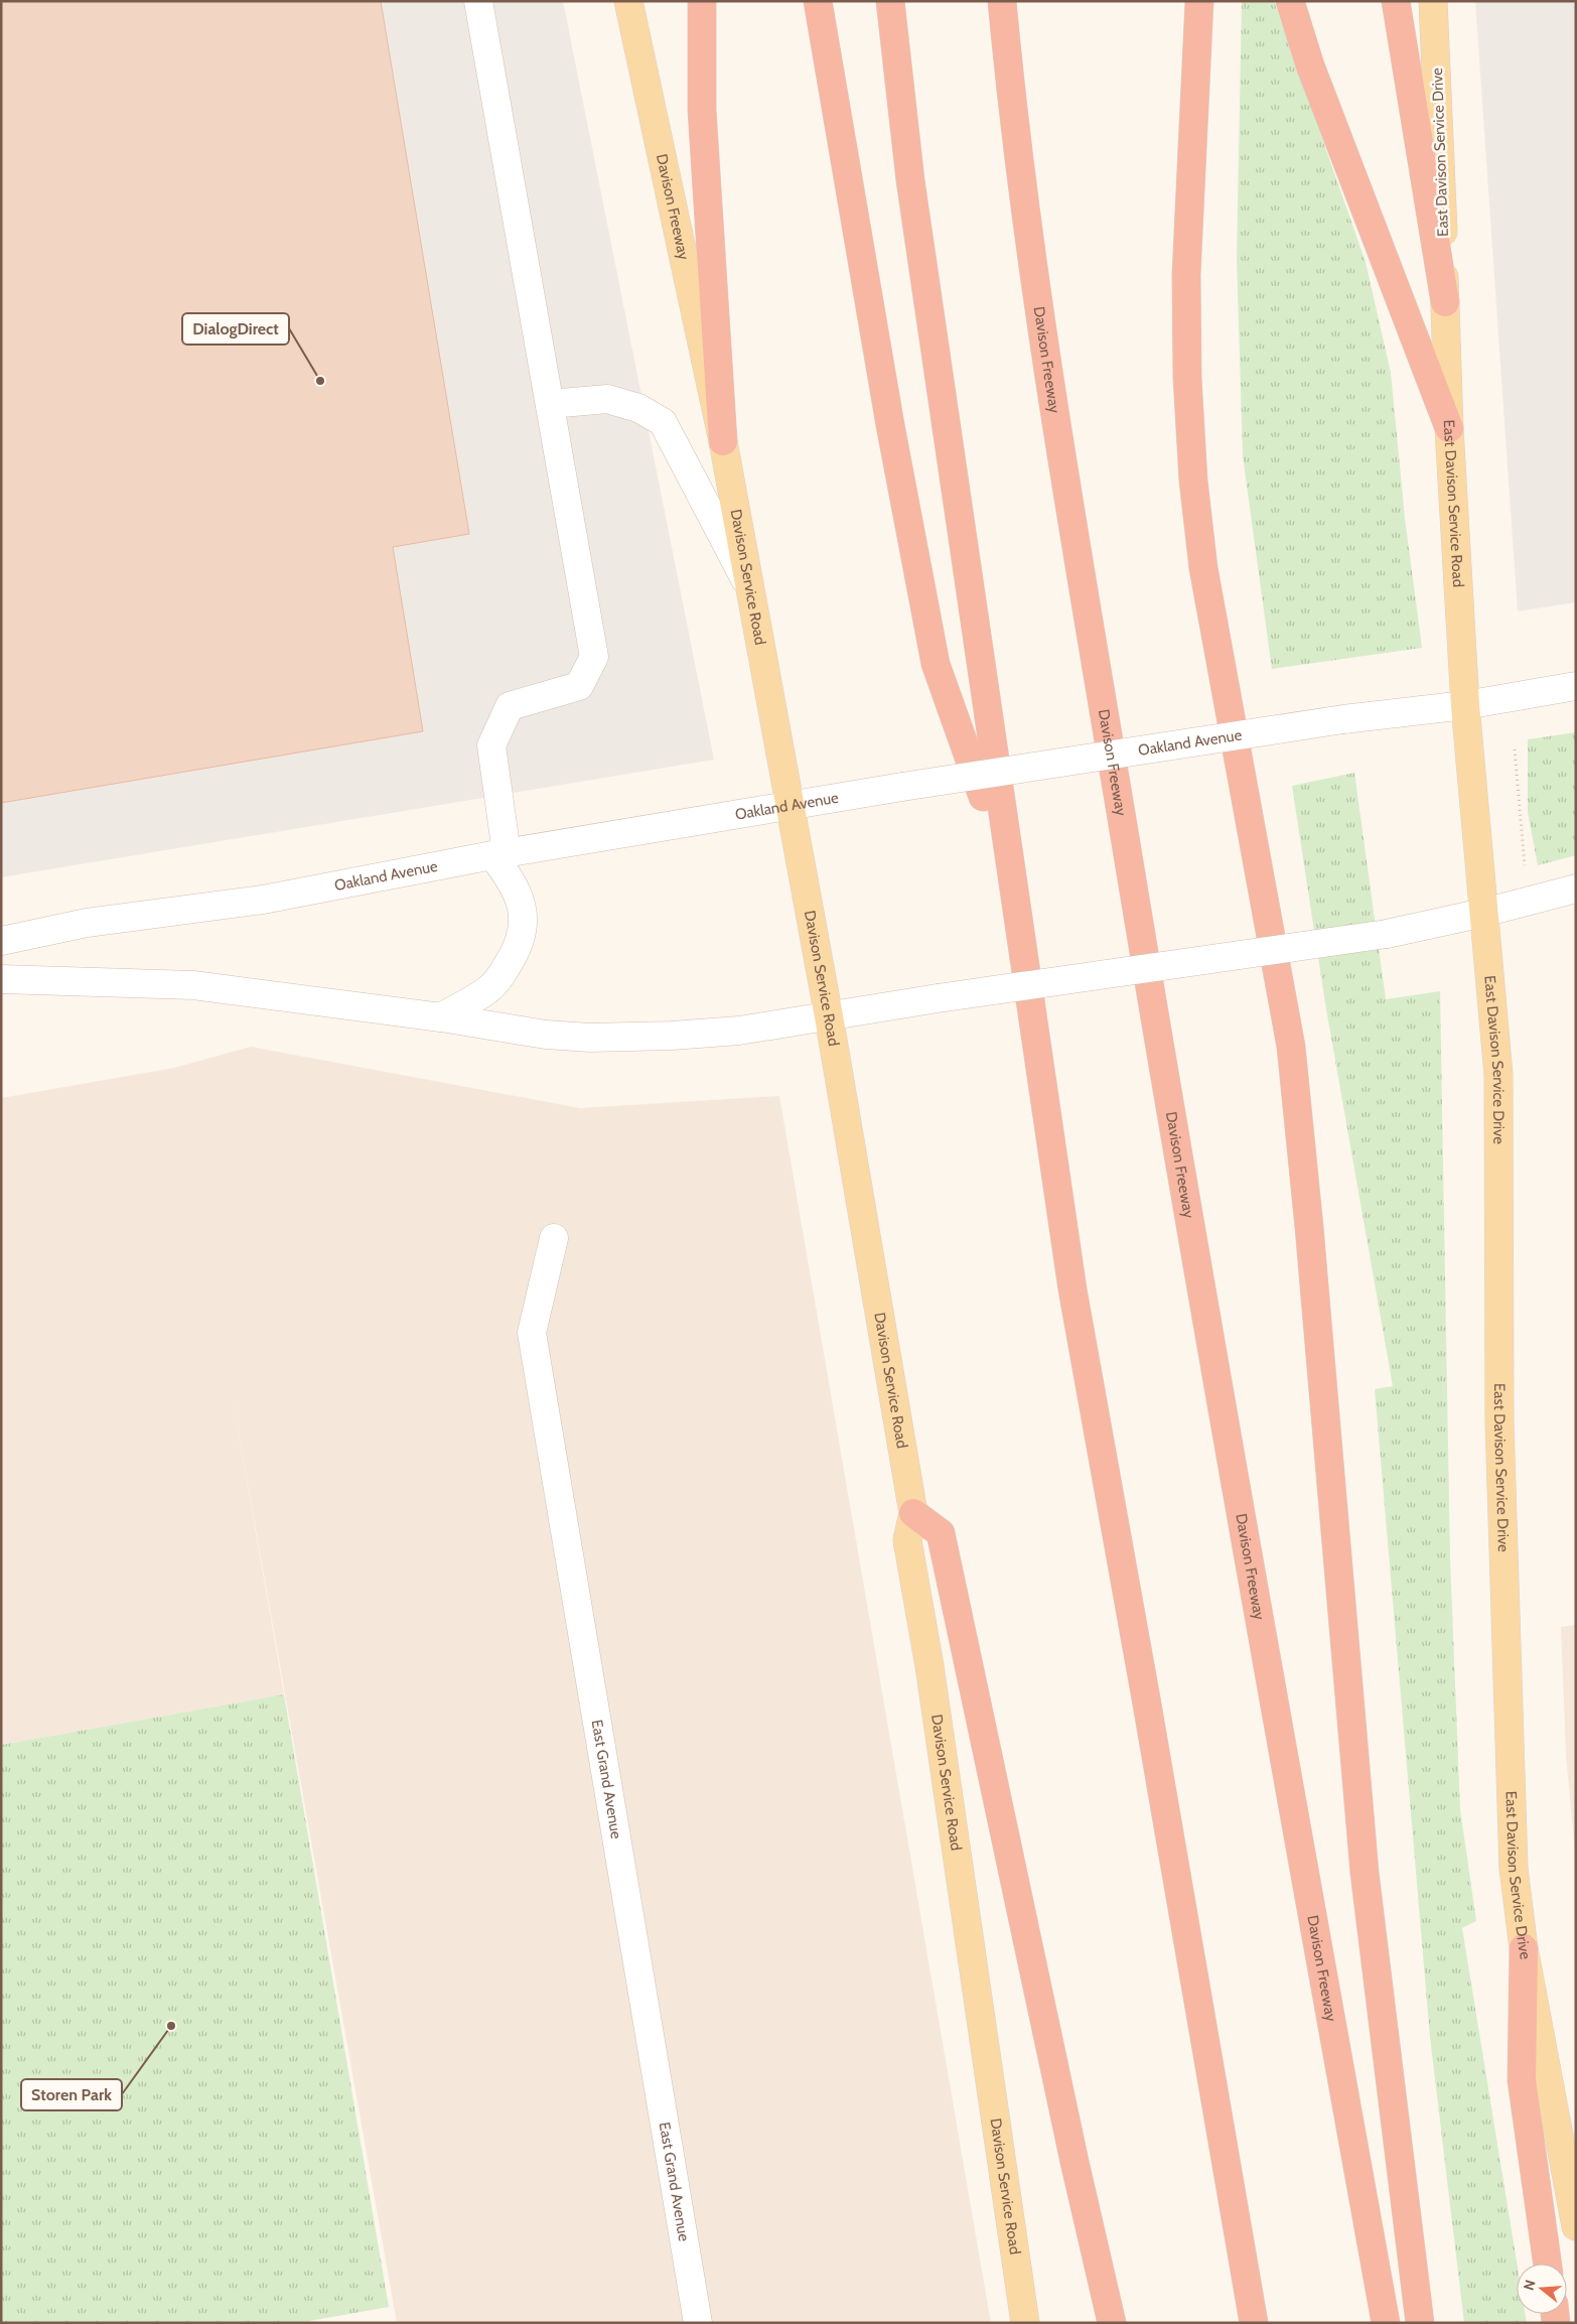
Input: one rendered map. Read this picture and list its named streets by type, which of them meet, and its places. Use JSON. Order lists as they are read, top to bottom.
{
  "streets": {
    "highway": ["Davison Freeway"],
    "main road": ["East Davison Service Drive", "East Davison Service Road", "Davison Service Road"],
    "street": ["Oakland Avenue", "East Grand Avenue"]
  },
  "crossings": [
    ["East Davison Service Drive", "East Davison Service Road"],
    ["East Davison Service Drive", "Oakland Avenue"],
    ["Davison Freeway", "Davison Service Road"],
    ["East Davison Service Road", "Oakland Avenue"],
    ["Davison Service Road", "Oakland Avenue"]
  ],
  "places": ["DialogDirect", "Storen Park"],
  "north": "left"
}
